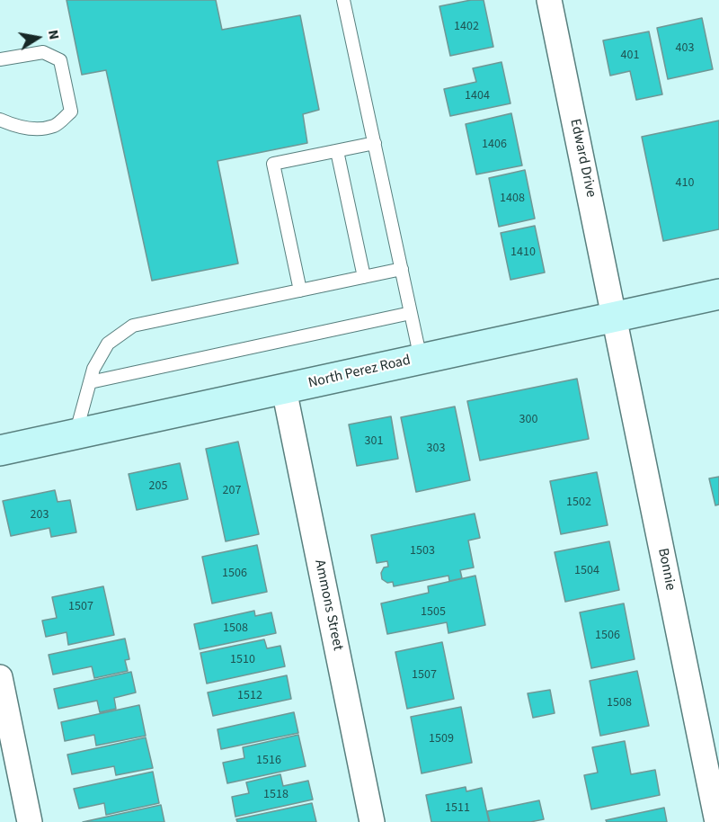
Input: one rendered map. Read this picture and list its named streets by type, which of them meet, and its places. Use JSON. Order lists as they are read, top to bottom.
{
  "streets": {
    "street": [
      "Edward Drive",
      "North Perez Road",
      "Bonnie",
      "Ammons Street"
    ]
  },
  "crossings": [
    ["Edward Drive", "North Perez Road"],
    ["Edward Drive", "Bonnie"],
    ["North Perez Road", "Bonnie"],
    ["North Perez Road", "Ammons Street"]
  ],
  "house_numbers": [
    "1402",
    "403",
    "401",
    "1404",
    "1406",
    "410",
    "1408",
    "1410",
    "300",
    "301",
    "303",
    "205",
    "207",
    "1502",
    "203",
    "1503",
    "1504",
    "1506",
    "1507",
    "1505",
    "1508",
    "1506",
    "1510",
    "1507",
    "1512",
    "1508",
    "1509",
    "1516",
    "1518",
    "1511"
  ],
  "north": "right"
}
